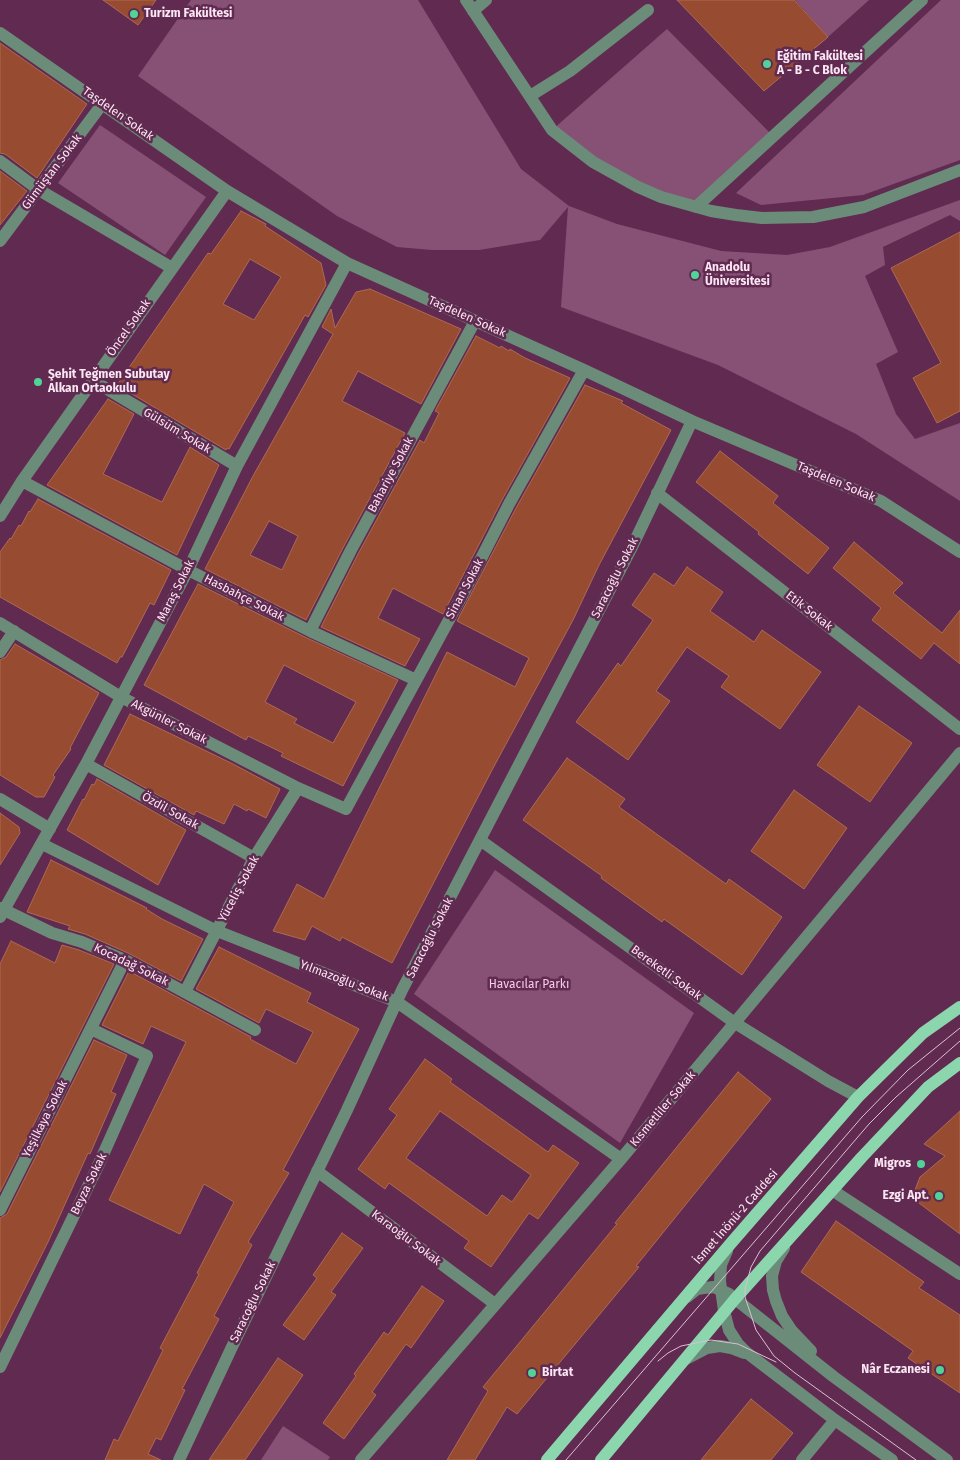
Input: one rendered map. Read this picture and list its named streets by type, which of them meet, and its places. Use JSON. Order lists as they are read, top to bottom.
{
  "streets": {
    "main road": ["İsmet İnönü-2 Caddesi"],
    "street": [
      "Taşdelen Sokak",
      "Gümüştan Sokak",
      "Öncel Sokak",
      "Gülsüm Sokak",
      "Bahariye Sokak",
      "Saracoğlu Sokak",
      "Sinan Sokak",
      "Maraş Sokak",
      "Hasbahçe Sokak",
      "Etik Sokak",
      "Akgünler Sokak",
      "Özdil Sokak",
      "Yüceliş Sokak",
      "Kocadağ Sokak",
      "Bereketli Sokak",
      "Yılmazoğlu Sokak",
      "Kısmetliler Sokak",
      "Yeşilkaya Sokak",
      "Beyza Sokak",
      "Karaoğlu Sokak"
    ]
  },
  "crossings": [
    ["Taşdelen Sokak", "Gümüştan Sokak"],
    ["Taşdelen Sokak", "Öncel Sokak"],
    ["Taşdelen Sokak", "Bahariye Sokak"],
    ["Taşdelen Sokak", "Saracoğlu Sokak"],
    ["Taşdelen Sokak", "Sinan Sokak"],
    ["Taşdelen Sokak", "Maraş Sokak"],
    ["Öncel Sokak", "Gülsüm Sokak"],
    ["Öncel Sokak", "Hasbahçe Sokak"],
    ["Gülsüm Sokak", "Maraş Sokak"],
    ["Bahariye Sokak", "Hasbahçe Sokak"],
    ["Saracoğlu Sokak", "Etik Sokak"],
    ["Saracoğlu Sokak", "Bereketli Sokak"],
    ["Saracoğlu Sokak", "Yılmazoğlu Sokak"],
    ["Saracoğlu Sokak", "Karaoğlu Sokak"],
    ["Sinan Sokak", "Hasbahçe Sokak"],
    ["Sinan Sokak", "Akgünler Sokak"],
    ["Maraş Sokak", "Hasbahçe Sokak"],
    ["Maraş Sokak", "Akgünler Sokak"],
    ["Maraş Sokak", "Özdil Sokak"],
    ["Maraş Sokak", "Kocadağ Sokak"],
    ["Maraş Sokak", "Yılmazoğlu Sokak"],
    ["Akgünler Sokak", "Yüceliş Sokak"],
    ["Özdil Sokak", "Yüceliş Sokak"],
    ["Yüceliş Sokak", "Kocadağ Sokak"],
    ["Yüceliş Sokak", "Yılmazoğlu Sokak"],
    ["Kocadağ Sokak", "Yeşilkaya Sokak"],
    ["Bereketli Sokak", "Kısmetliler Sokak"],
    ["Bereketli Sokak", "İsmet İnönü-2 Caddesi"],
    ["Yılmazoğlu Sokak", "Kısmetliler Sokak"],
    ["Kısmetliler Sokak", "Karaoğlu Sokak"],
    ["Yeşilkaya Sokak", "Beyza Sokak"]
  ],
  "parks": ["Havacılar Parkı"],
  "places": [
    "Turizm Fakültesi",
    "Eğitim Fakültesi A - B - C Blok",
    "Anadolu Üniversitesi",
    "Şehit Teğmen Subutay Alkan Ortaokulu",
    "Migros",
    "Ezgi Apt.",
    "Nâr Eczanesi",
    "Birtat"
  ]
}
